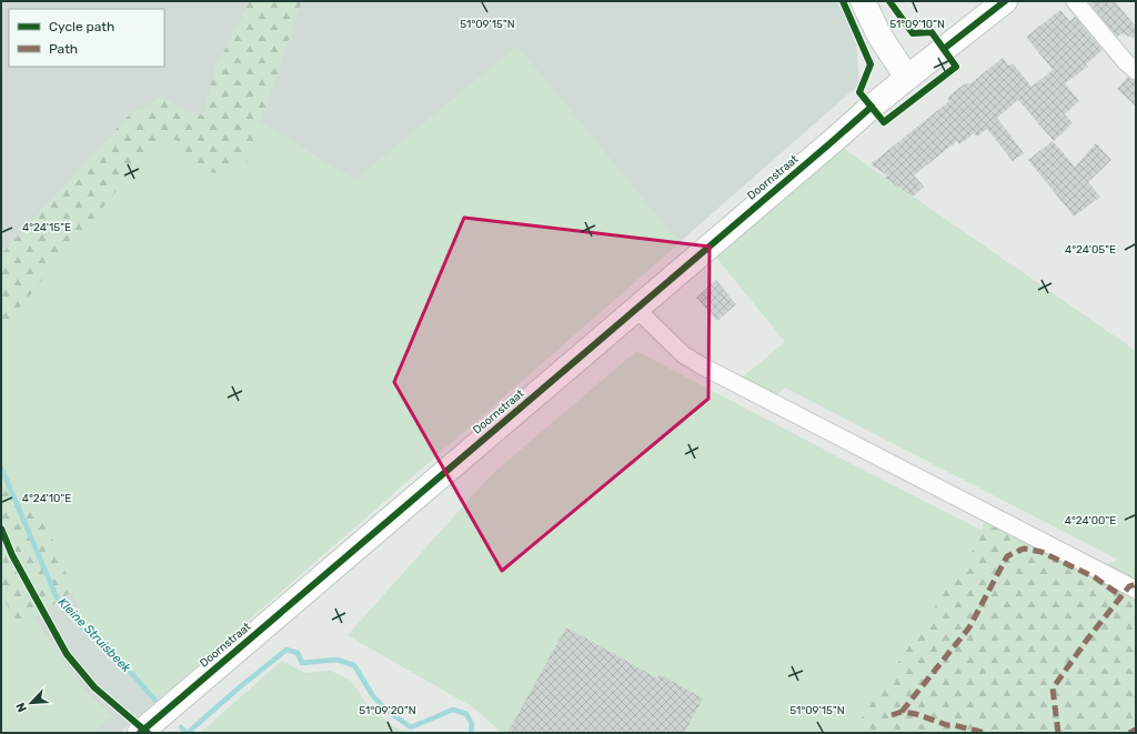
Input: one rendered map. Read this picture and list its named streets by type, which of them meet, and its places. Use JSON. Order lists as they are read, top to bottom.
{
  "streets": {
    "street": ["Doornstraat"]
  },
  "water": ["Kleine Struisbeek"],
  "legend": ["Cycle path", "Path"],
  "north": "bottom left",
  "coordinates": [
    "51°09'10\"N",
    "51°09'15\"N",
    "4°24'15\"E",
    "4°24'05\"E",
    "4°24'10\"E",
    "4°24'00\"E",
    "51°09'20\"N"
  ]
}
